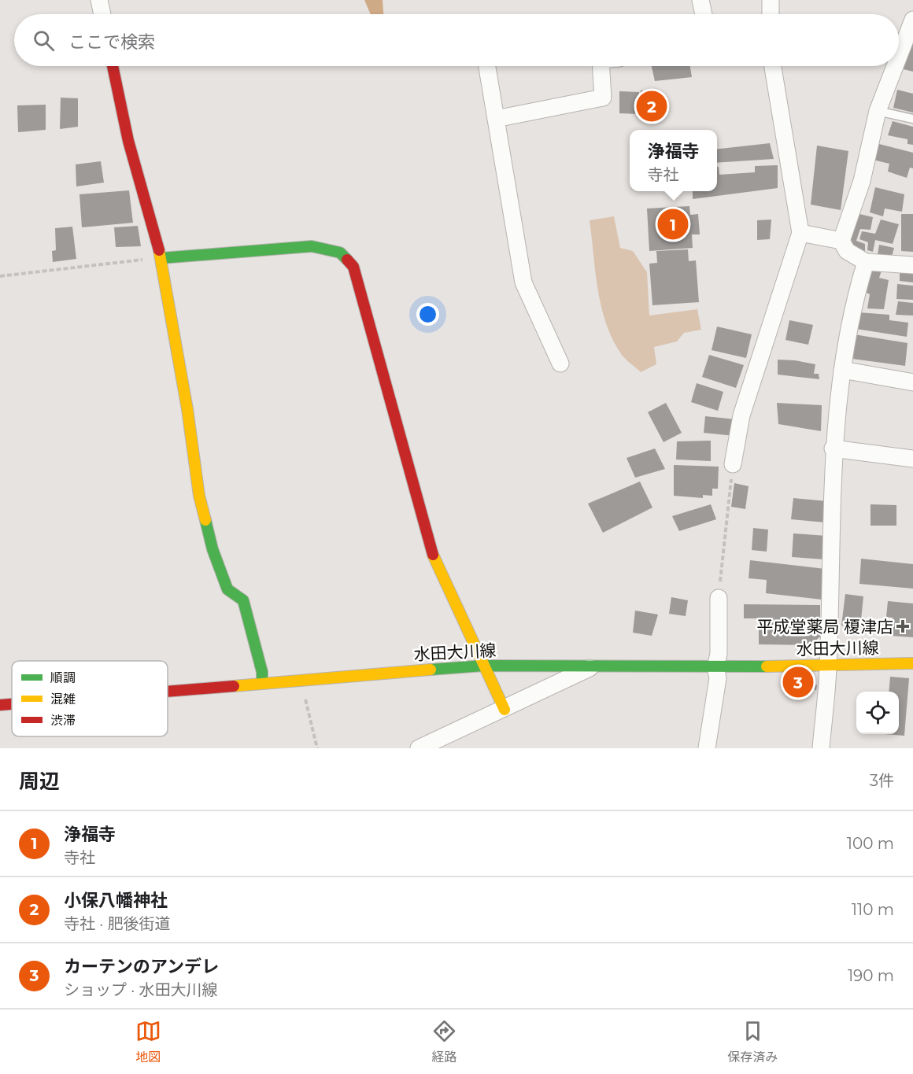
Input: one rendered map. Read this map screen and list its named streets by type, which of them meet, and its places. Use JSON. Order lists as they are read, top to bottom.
{
  "streets": {
    "street": ["水田大川線"]
  },
  "places": {
    "health": ["平成堂薬局 榎津店"]
  },
  "legend": ["順調", "混雑", "渋滞"],
  "page": {
    "search": "ここで検索",
    "pins": ["2", "1", "3"],
    "popup": ["浄福寺", "寺社"],
    "heading": ["周辺", "3件"],
    "list": [
      {
        "mark": "1",
        "name": "浄福寺",
        "note": "寺社",
        "value": "100 m"
      },
      {
        "mark": "2",
        "name": "小保八幡神社",
        "note": "寺社 · 肥後街道",
        "value": "110 m"
      },
      {
        "mark": "3",
        "name": "カーテンのアンデレ",
        "note": "ショップ · 水田大川線",
        "value": "190 m"
      }
    ],
    "nav": ["地図", "経路", "保存済み"]
  }
}
